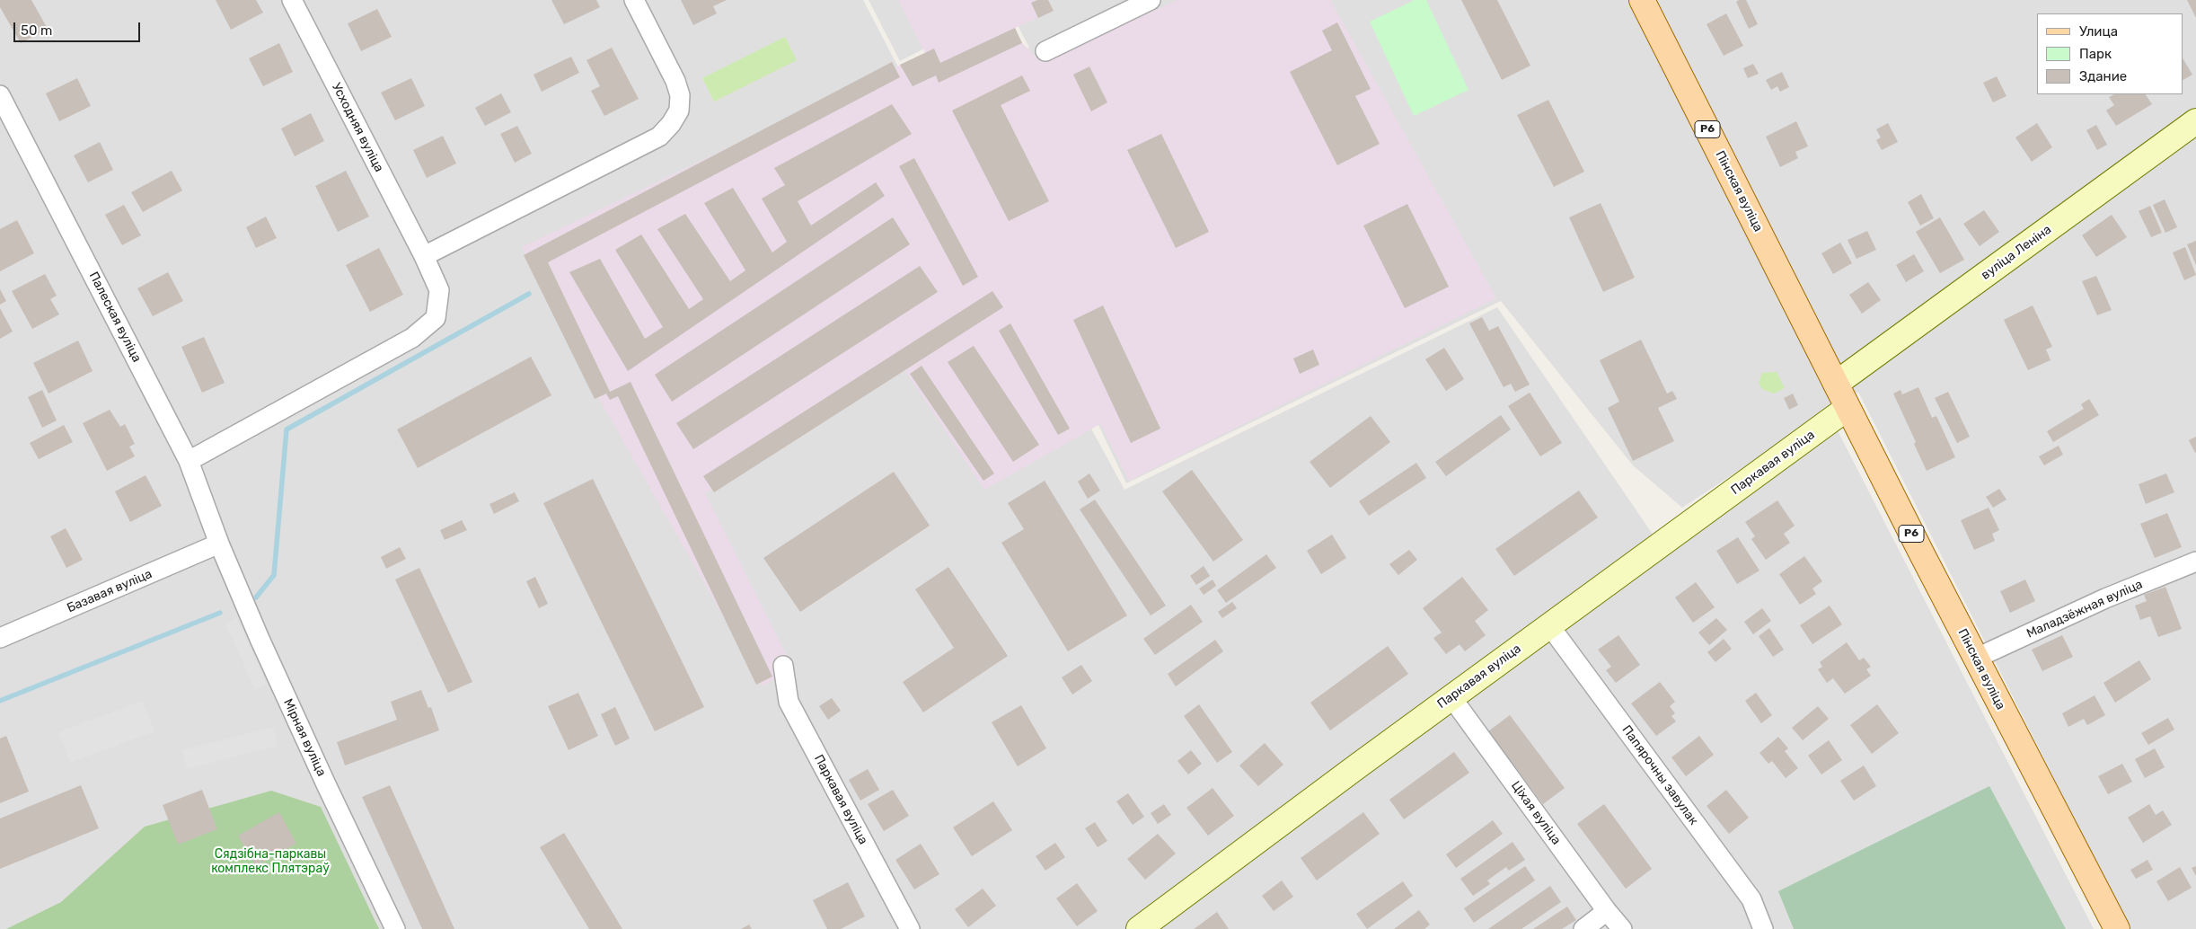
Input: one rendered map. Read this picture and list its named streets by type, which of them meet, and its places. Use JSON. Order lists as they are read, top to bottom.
{
  "streets": {
    "main road": ["Р6", "Пінская вуліца"],
    "street": [
      "Усходняя вуліца",
      "вуліца Леніна",
      "Палеская вуліца",
      "Паркавая вуліца",
      "Базавая вуліца",
      "Маладзёжная вуліца",
      "Мірная вуліца",
      "Папярочны завулак",
      "Ціхая вуліца"
    ]
  },
  "crossings": [
    ["Усходняя вуліца", "Палеская вуліца"],
    ["Р6", "Пінская вуліца"],
    ["Р6", "вуліца Леніна"],
    ["Р6", "Паркавая вуліца"],
    ["Пінская вуліца", "вуліца Леніна"],
    ["Пінская вуліца", "Паркавая вуліца"],
    ["Пінская вуліца", "Маладзёжная вуліца"],
    ["Палеская вуліца", "Базавая вуліца"],
    ["Палеская вуліца", "Мірная вуліца"],
    ["Паркавая вуліца", "Папярочны завулак"],
    ["Паркавая вуліца", "Ціхая вуліца"],
    ["Базавая вуліца", "Мірная вуліца"]
  ],
  "parks": ["Сядзібна-паркавы комплекс Плятэраў"],
  "legend": ["Улица", "Парк", "Здание"],
  "scale_bar": "50 m"
}
